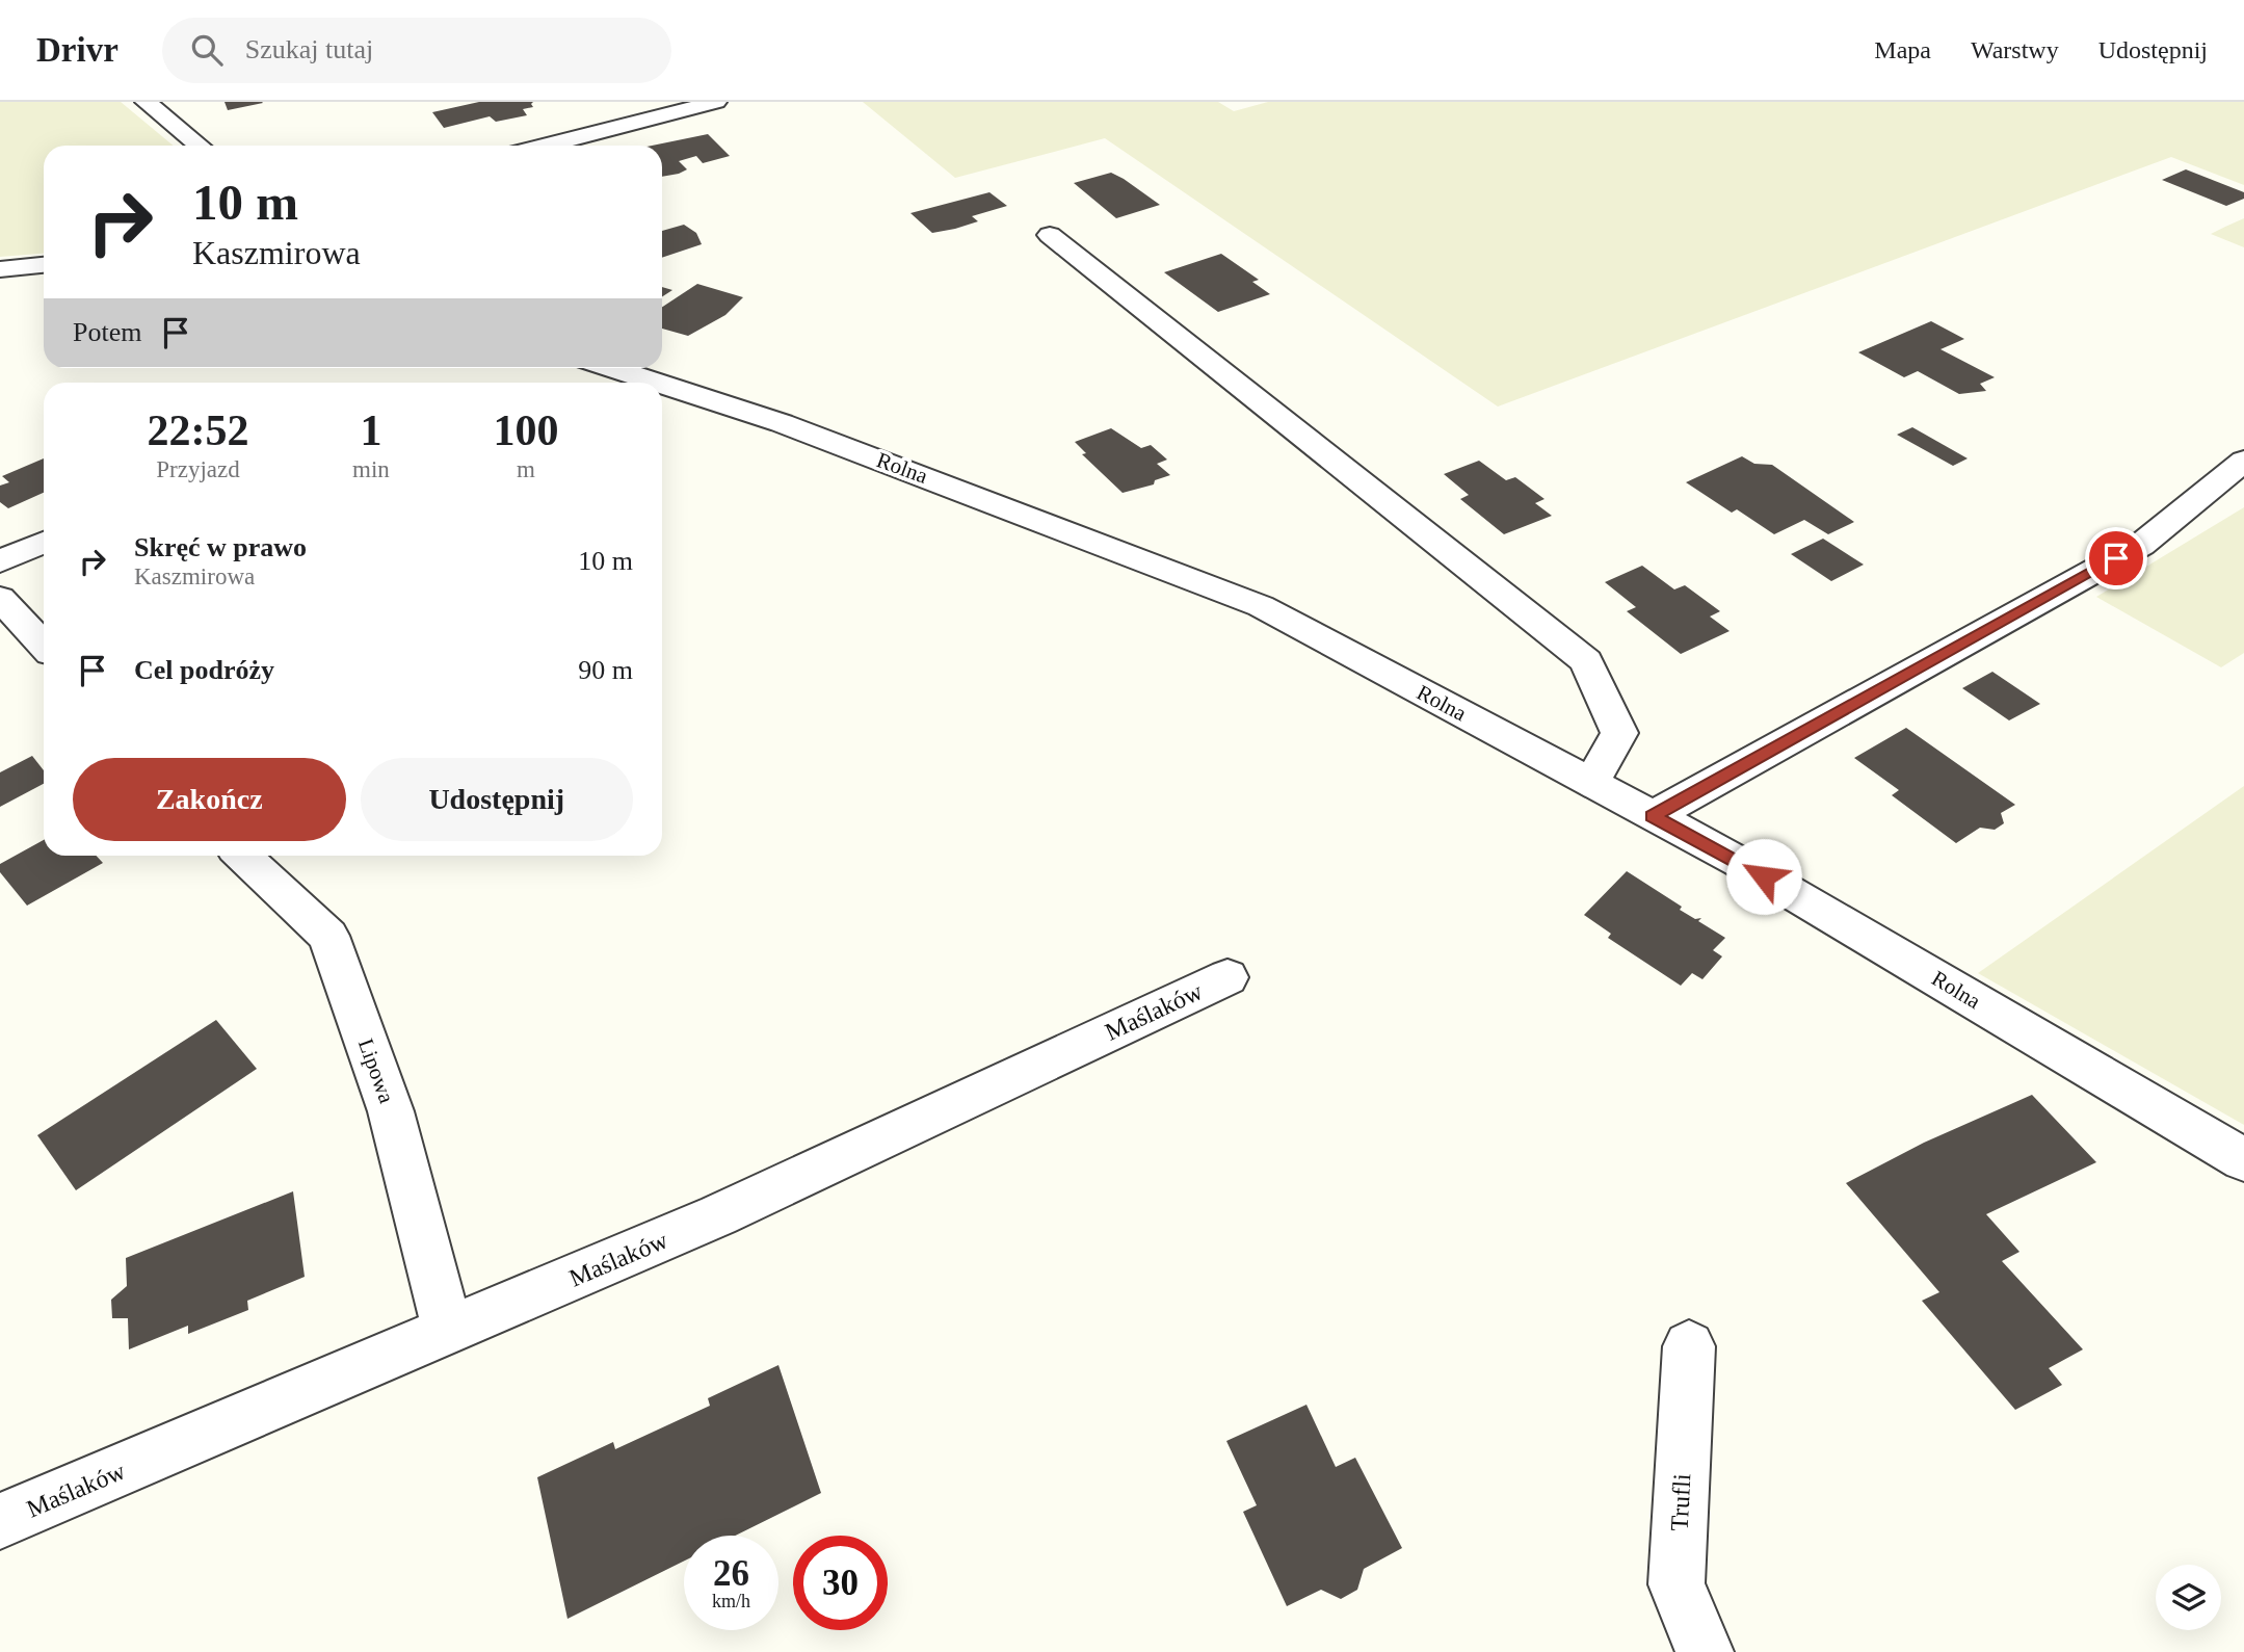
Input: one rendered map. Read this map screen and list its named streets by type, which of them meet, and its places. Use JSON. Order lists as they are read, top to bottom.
{
  "streets": {
    "street": [
      "Rolna",
      "Maślaków",
      "Lipowa",
      "Trufli"
    ]
  },
  "crossings": [
    ["Maślaków", "Lipowa"]
  ],
  "page": {
    "header": "Drivr",
    "search": "Szukaj tutaj",
    "nav": ["Mapa", "Warstwy", "Udostępnij"],
    "turn": ["10 m", "Kaszmirowa"],
    "then": "Potem",
    "eta": [
      "22:52",
      "Przyjazd",
      "1",
      "min",
      "100",
      "m"
    ],
    "list": [
      {
        "name": "Skręć w prawo",
        "note": "Kaszmirowa",
        "value": "10 m"
      },
      {
        "name": "Cel podróży",
        "value": "90 m"
      }
    ],
    "buttons": ["Zakończ", "Udostępnij"],
    "speed": "26 km/h",
    "limit": "30"
  }
}
